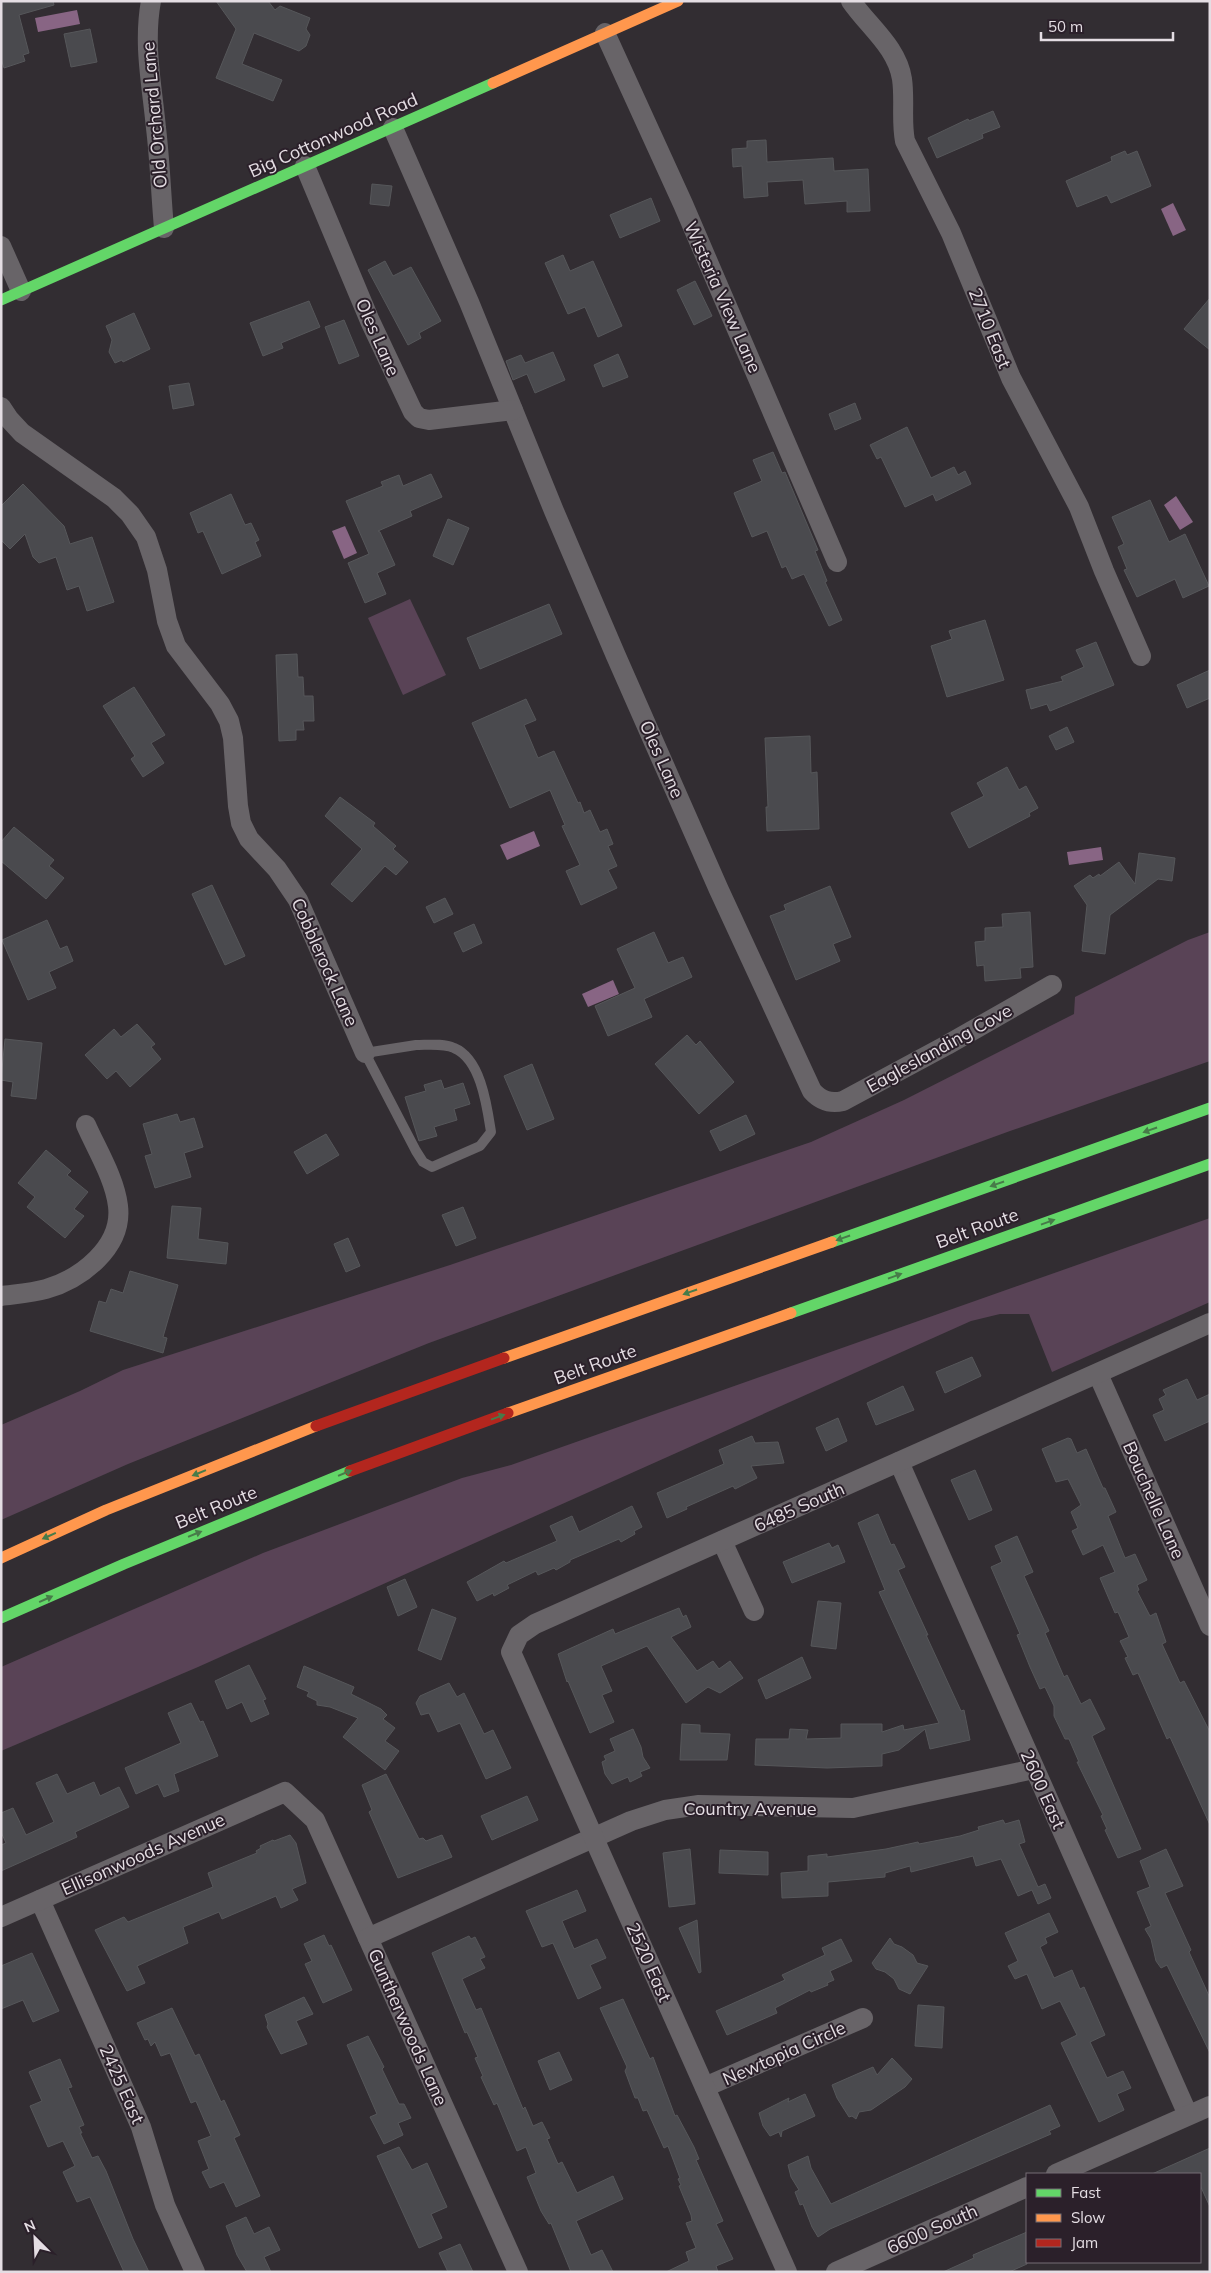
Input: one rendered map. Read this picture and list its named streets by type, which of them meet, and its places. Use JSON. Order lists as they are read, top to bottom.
{
  "streets": {
    "main road": ["Big Cottonwood Road", "Belt Route"],
    "street": [
      "Old Orchard Lane",
      "Wisteria View Lane",
      "2710 East",
      "Oles Lane",
      "Cobblerock Lane",
      "Eagleslanding Cove",
      "Bouchelle Lane",
      "6485 South",
      "2600 East",
      "Country Avenue",
      "Ellisonwoods Avenue",
      "2520 East",
      "Guntherwoods Lane",
      "Newtopia Circle",
      "2425 East",
      "6600 South"
    ]
  },
  "crossings": [
    ["Old Orchard Lane", "Big Cottonwood Road"],
    ["Big Cottonwood Road", "Wisteria View Lane"],
    ["Big Cottonwood Road", "Oles Lane"],
    ["Oles Lane", "Eagleslanding Cove"],
    ["Bouchelle Lane", "6485 South"],
    ["6485 South", "2600 East"],
    ["6485 South", "2520 East"],
    ["2600 East", "Country Avenue"],
    ["Country Avenue", "2520 East"],
    ["Country Avenue", "Guntherwoods Lane"],
    ["Ellisonwoods Avenue", "Guntherwoods Lane"],
    ["Ellisonwoods Avenue", "2425 East"],
    ["2520 East", "Newtopia Circle"]
  ],
  "legend": ["Fast", "Slow", "Jam"],
  "scale_bar": "50 m",
  "north": "top left"
}
